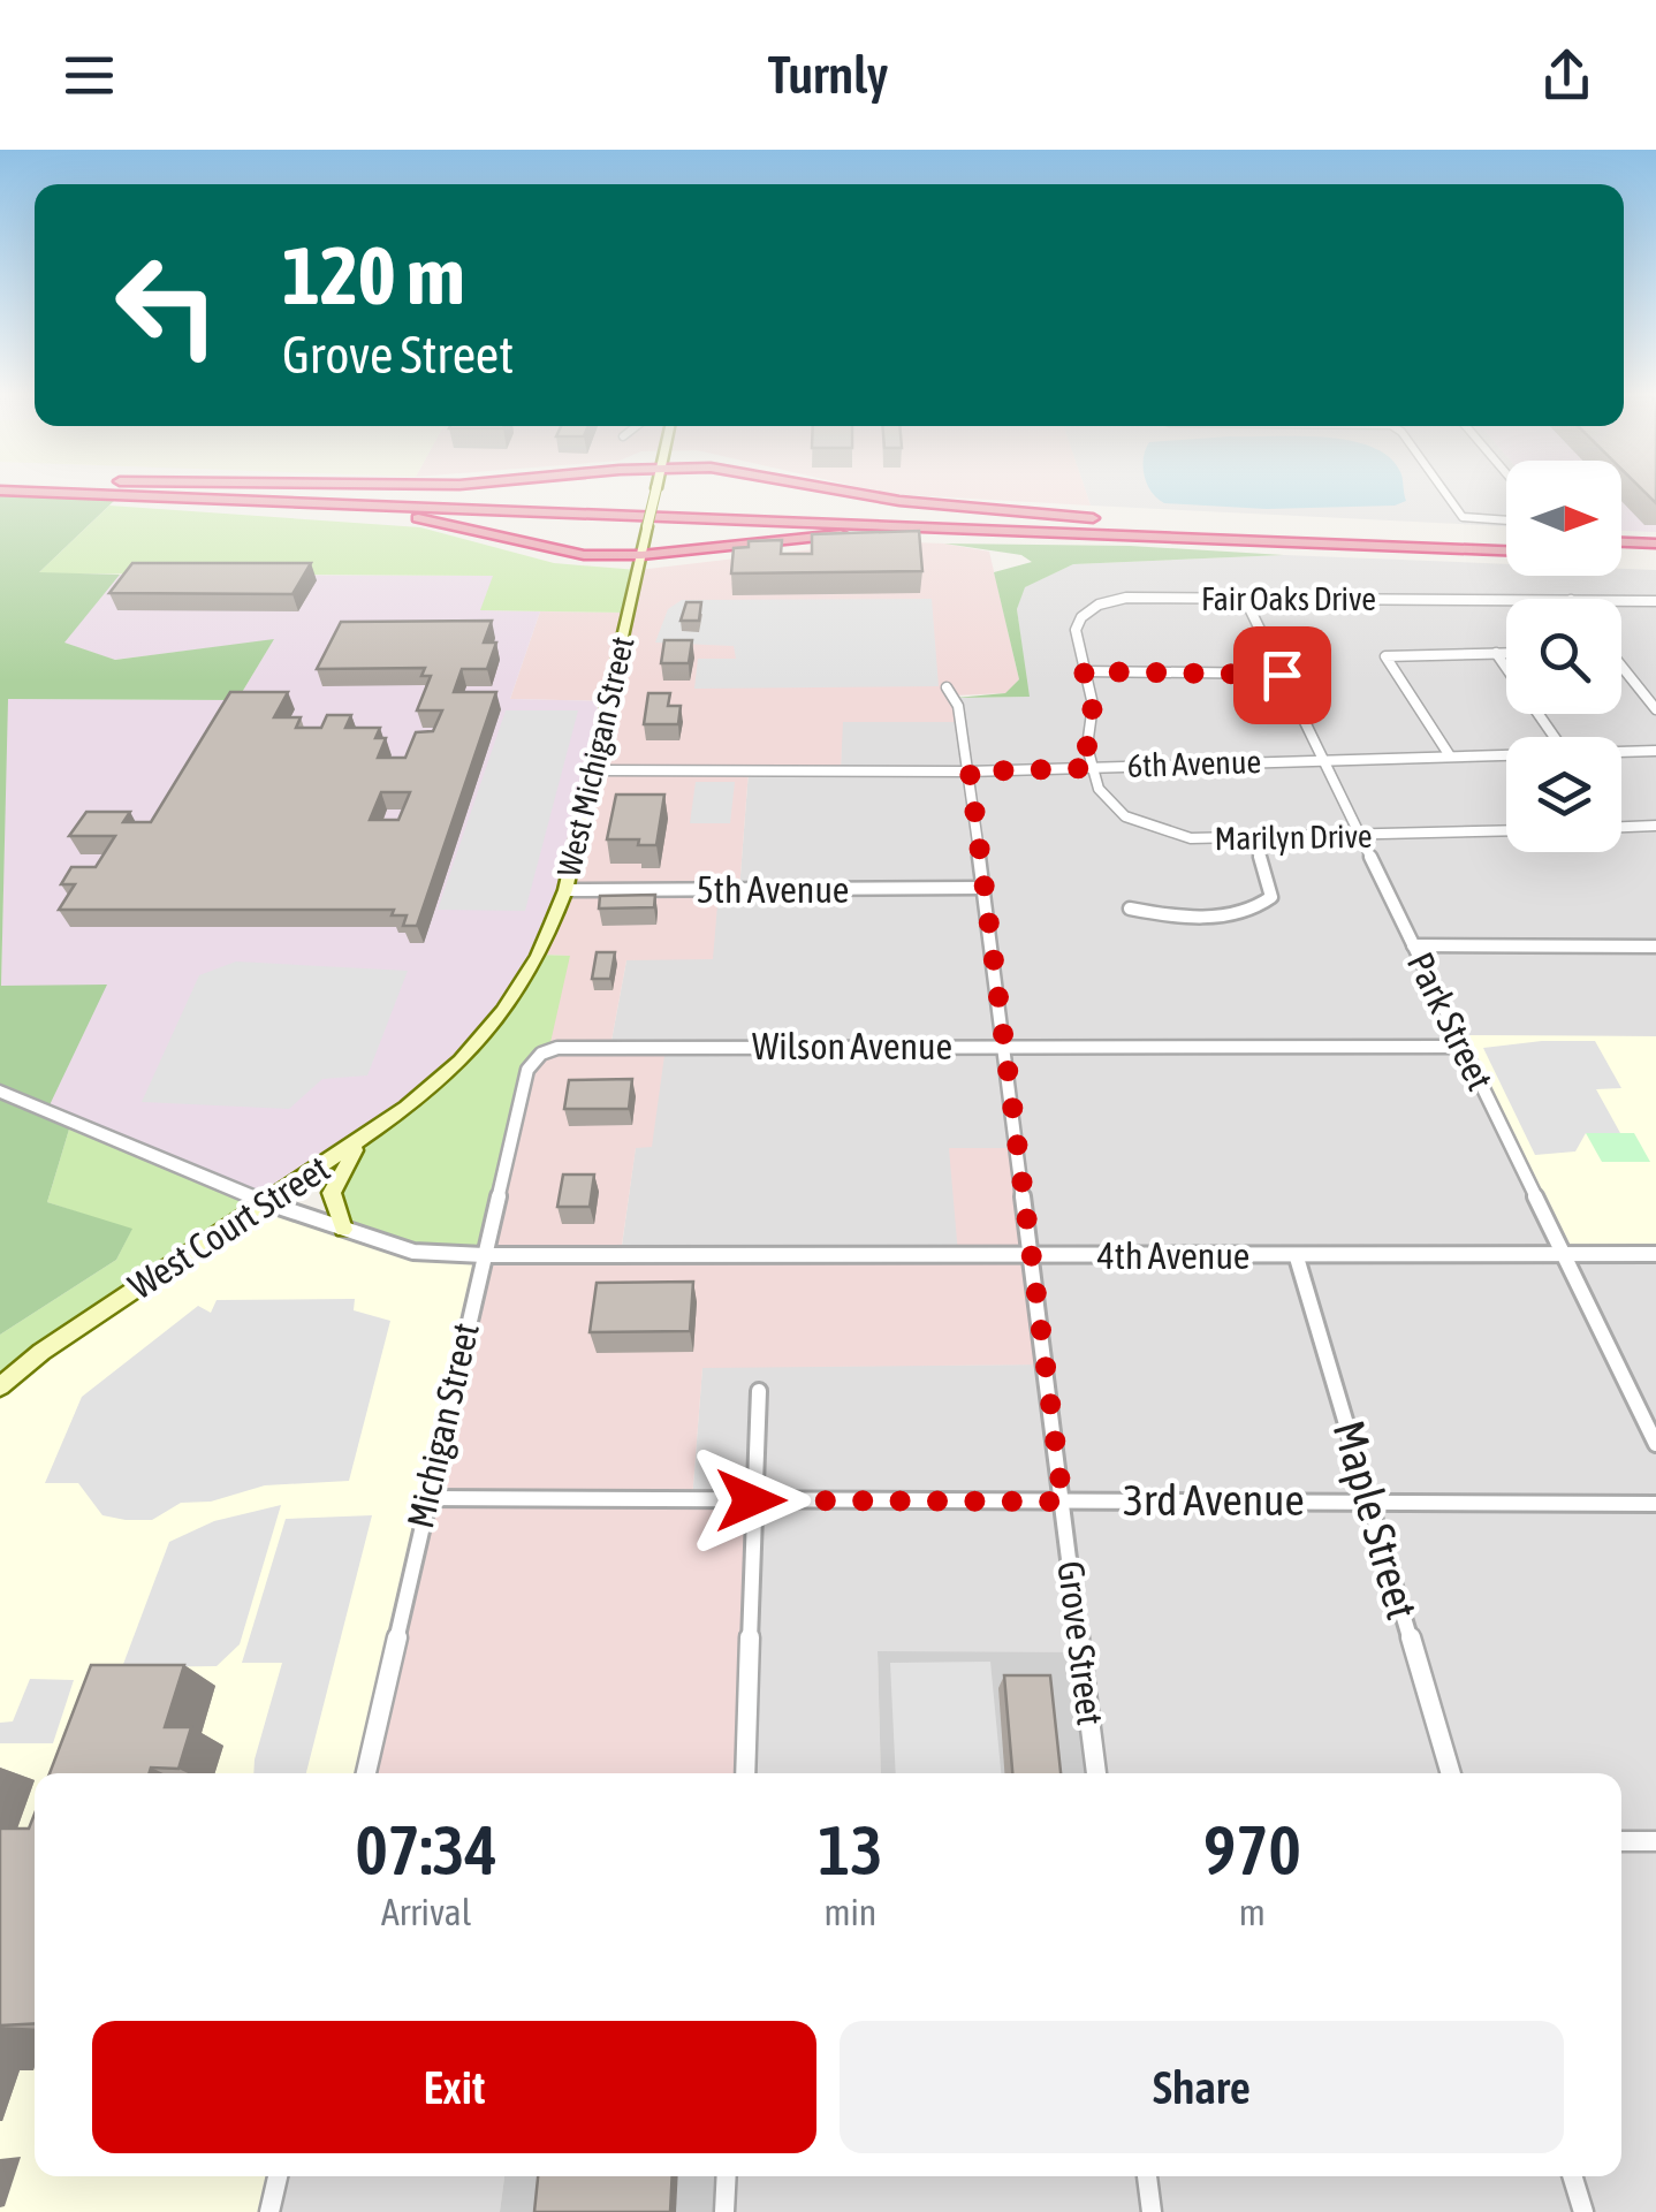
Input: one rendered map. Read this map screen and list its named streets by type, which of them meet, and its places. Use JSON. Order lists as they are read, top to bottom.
{
  "streets": {
    "main road": ["West Michigan Street", "West Court Street"],
    "street": [
      "Fair Oaks Drive",
      "6th Avenue",
      "Marilyn Drive",
      "5th Avenue",
      "Park Street",
      "Wilson Avenue",
      "4th Avenue",
      "Michigan Street",
      "3rd Avenue",
      "Maple Street",
      "Grove Street"
    ]
  },
  "crossings": [
    ["Fair Oaks Drive", "6th Avenue"],
    ["Fair Oaks Drive", "Marilyn Drive"],
    ["Fair Oaks Drive", "Park Street"],
    ["West Michigan Street", "6th Avenue"],
    ["West Michigan Street", "5th Avenue"],
    ["West Michigan Street", "West Court Street"],
    ["6th Avenue", "Marilyn Drive"],
    ["6th Avenue", "Park Street"],
    ["6th Avenue", "Grove Street"],
    ["Marilyn Drive", "Park Street"],
    ["5th Avenue", "Grove Street"],
    ["Park Street", "Wilson Avenue"],
    ["Park Street", "4th Avenue"],
    ["Wilson Avenue", "Michigan Street"],
    ["Wilson Avenue", "Grove Street"],
    ["West Court Street", "4th Avenue"],
    ["4th Avenue", "Michigan Street"],
    ["4th Avenue", "Maple Street"],
    ["4th Avenue", "Grove Street"],
    ["Michigan Street", "3rd Avenue"],
    ["3rd Avenue", "Maple Street"],
    ["3rd Avenue", "Grove Street"]
  ],
  "north": "right",
  "page": {
    "header": "Turnly",
    "turn": ["120 m", "Grove Street"],
    "eta": [
      "07:34",
      "Arrival",
      "13",
      "min",
      "970",
      "m"
    ],
    "buttons": ["Exit", "Share"]
  }
}
